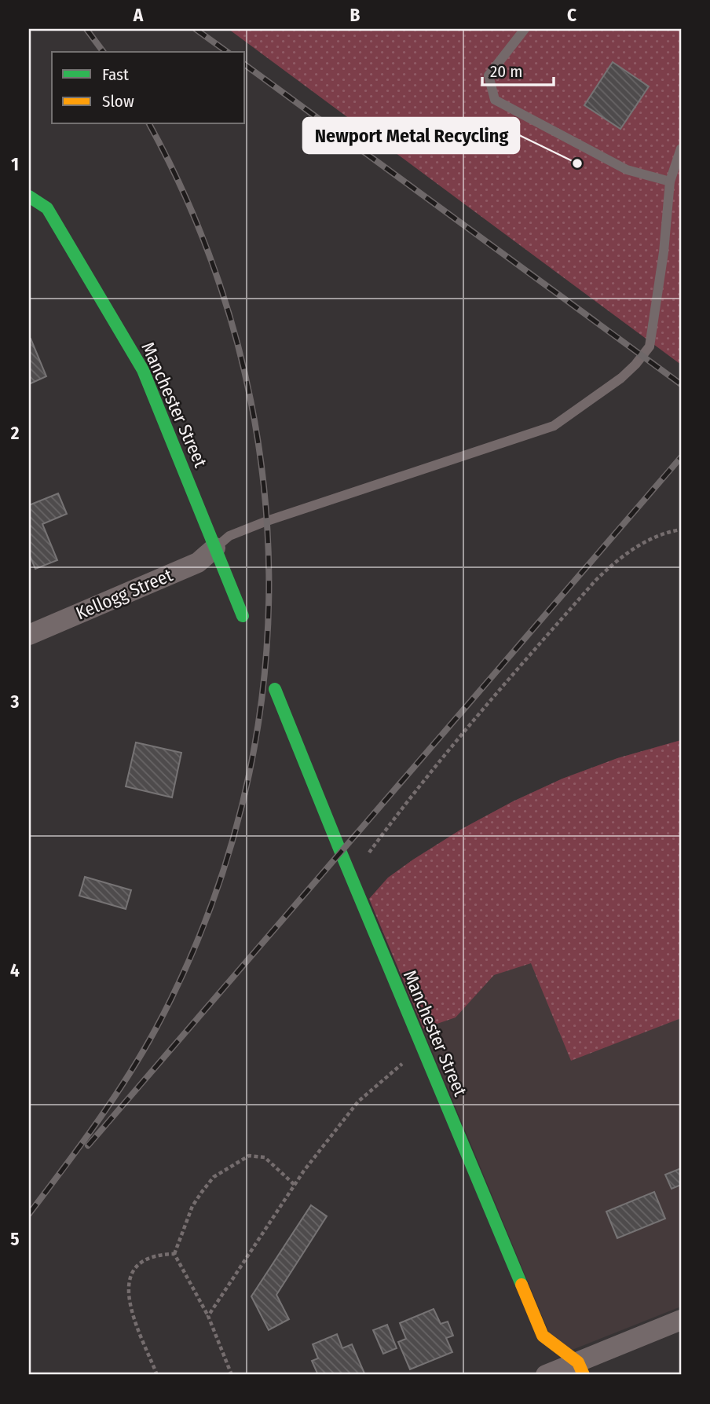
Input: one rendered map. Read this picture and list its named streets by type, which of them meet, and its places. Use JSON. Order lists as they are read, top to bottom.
{
  "streets": {
    "street": ["Manchester Street", "Kellogg Street"]
  },
  "crossings": [
    ["Manchester Street", "Kellogg Street"]
  ],
  "places": ["Newport Metal Recycling"],
  "legend": ["Fast", "Slow"],
  "scale_bar": "20 m",
  "grid": {
    "columns": ["A", "B", "C"],
    "rows": [
      "1",
      "2",
      "3",
      "4",
      "5"
    ]
  }
}
